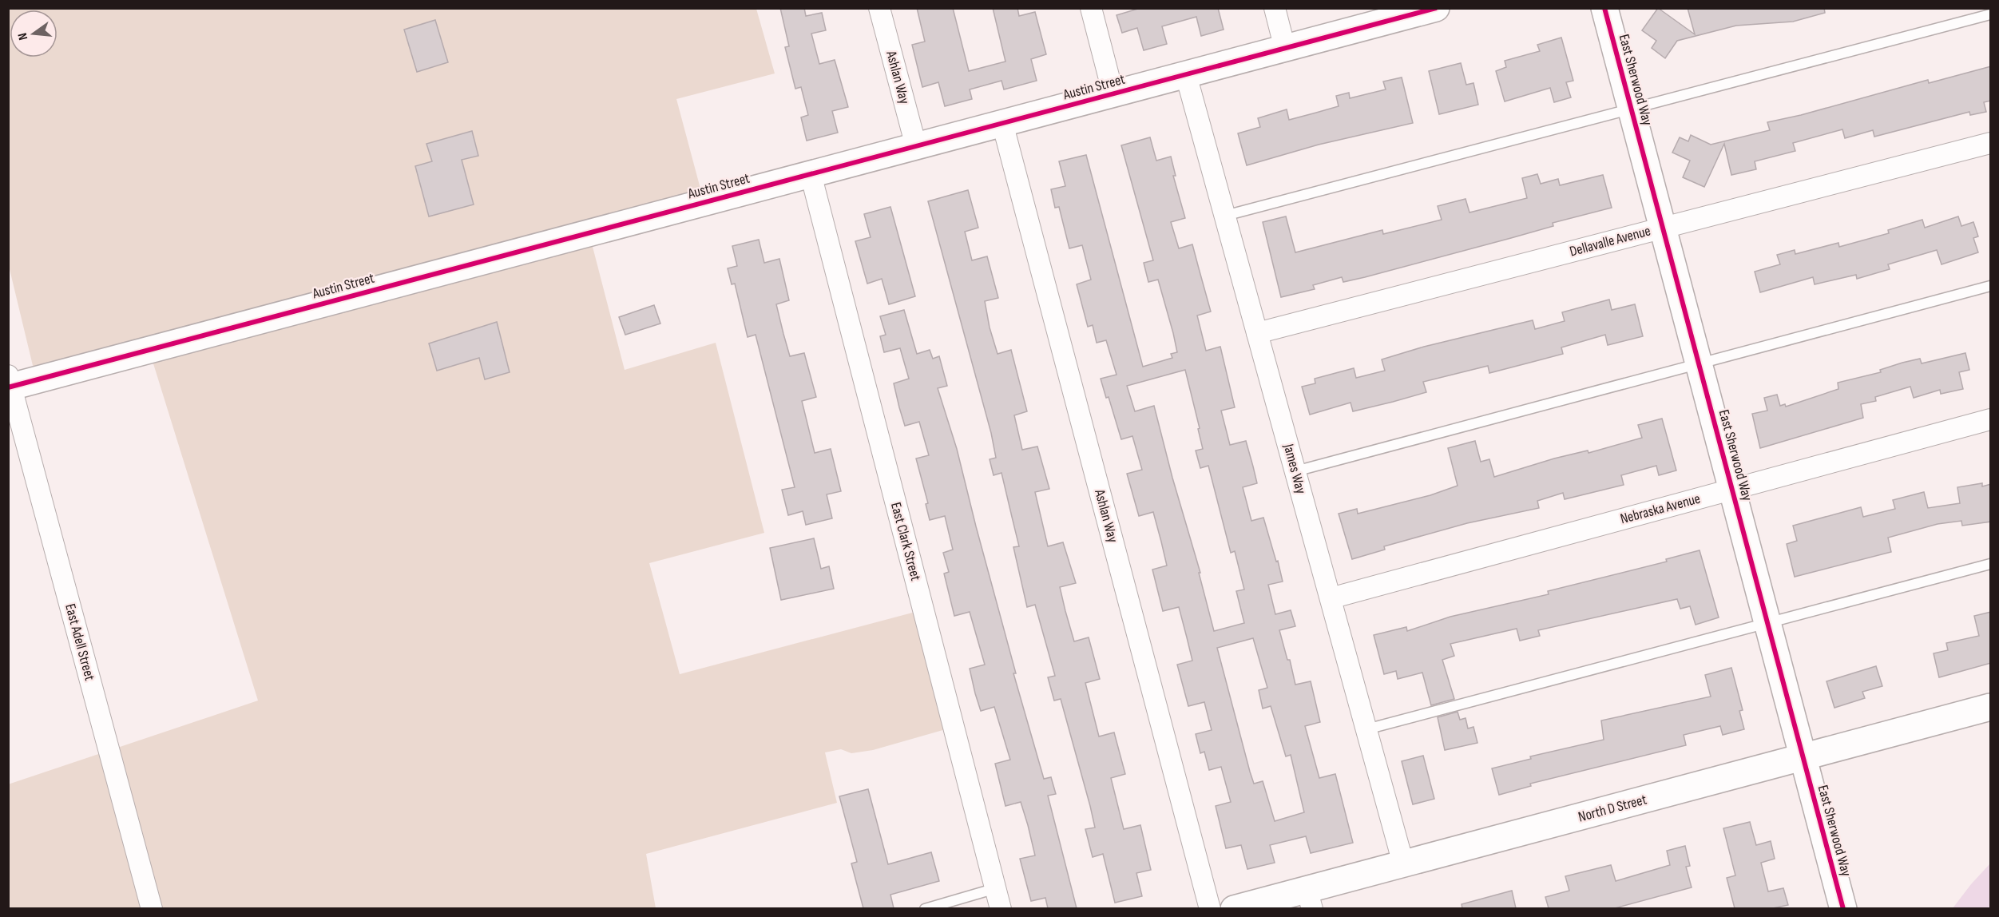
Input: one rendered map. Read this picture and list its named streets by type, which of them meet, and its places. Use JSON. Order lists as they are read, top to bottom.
{
  "streets": {
    "street": [
      "Ashlan Way",
      "East Sherwood Way",
      "Austin Street",
      "Dellavalle Avenue",
      "James Way",
      "Nebraska Avenue",
      "East Clark Street",
      "East Adell Street",
      "North D Street"
    ]
  },
  "crossings": [
    ["Ashlan Way", "Austin Street"],
    ["East Sherwood Way", "Dellavalle Avenue"],
    ["East Sherwood Way", "Nebraska Avenue"],
    ["East Sherwood Way", "North D Street"],
    ["Austin Street", "James Way"],
    ["Austin Street", "East Clark Street"],
    ["Austin Street", "East Adell Street"],
    ["Dellavalle Avenue", "James Way"],
    ["James Way", "Nebraska Avenue"],
    ["James Way", "North D Street"]
  ],
  "north": "left"
}
